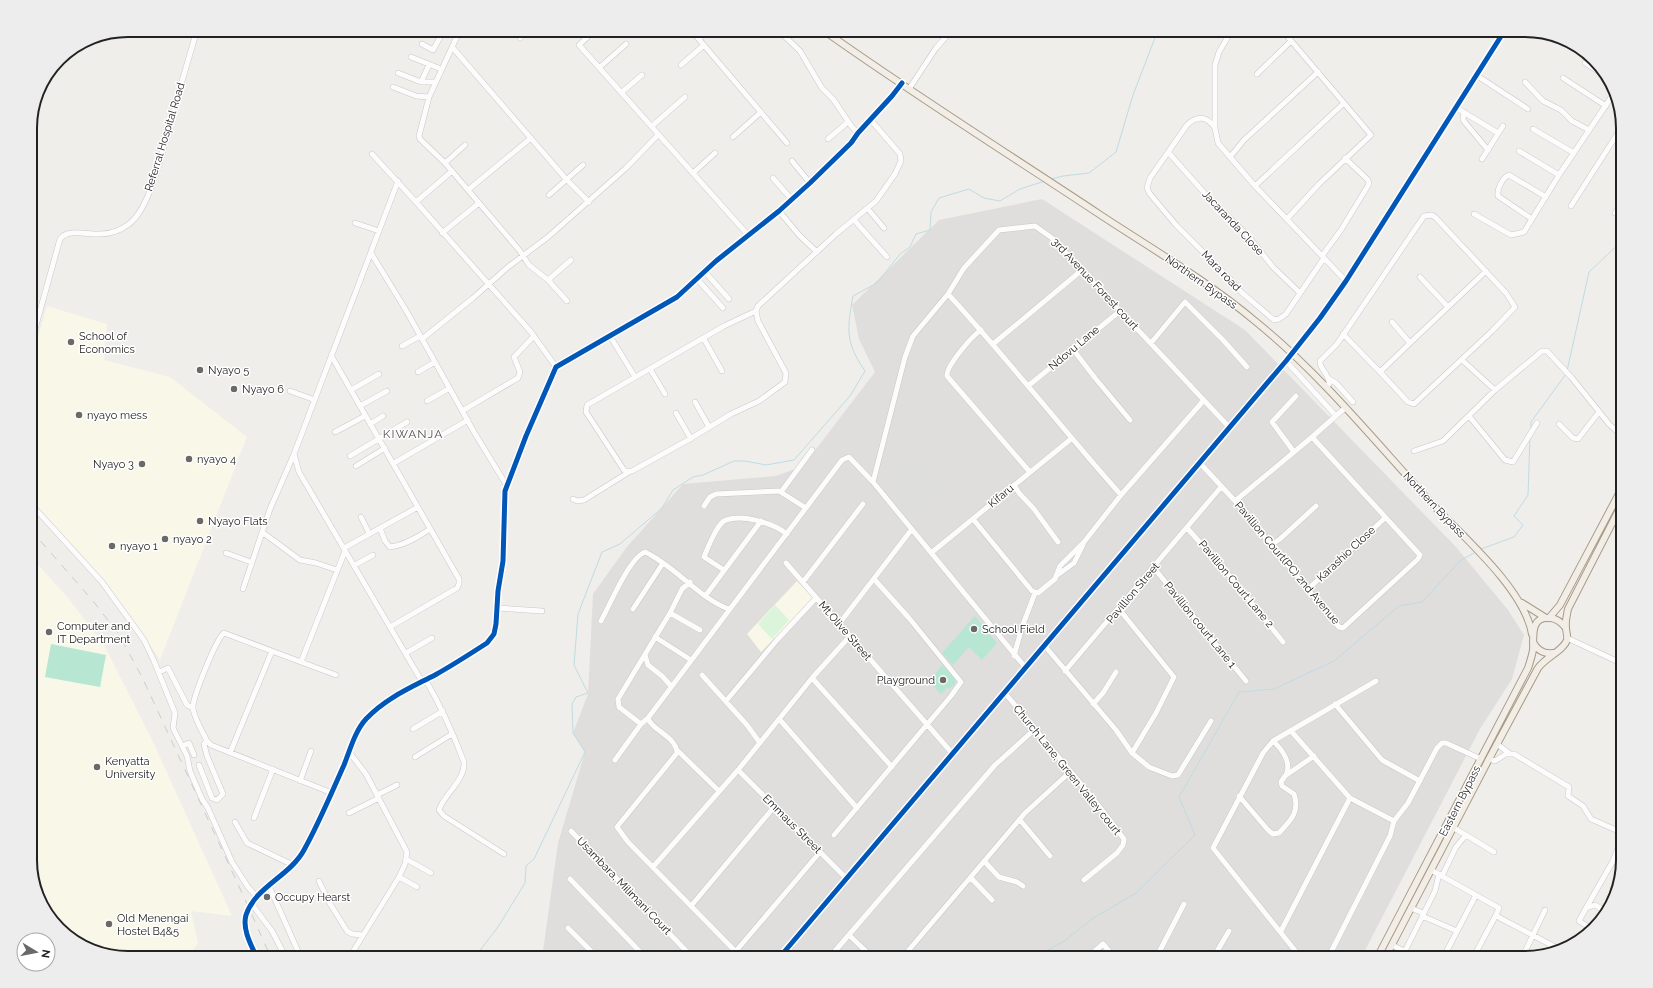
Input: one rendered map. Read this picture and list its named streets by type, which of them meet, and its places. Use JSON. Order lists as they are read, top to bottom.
{
  "streets": {
    "main road": ["Northern Bypass", "Eastern Bypass"],
    "street": [
      "Referral Hospital Road",
      "Jacaranda Close",
      "Mara road",
      "3rd Avenue Forest court",
      "Ndovu Lane",
      "Kifaru",
      "Karashio Close",
      "Pavillion Court(PC) 2nd Avenue",
      "Pavillion Court Lane 2",
      "Pavillion Street",
      "Pavillion court Lane 1",
      "Mt.Olive Street",
      "Church Lane, Green Valley court",
      "Emmaus Street",
      "Usambara, Milimani Court"
    ]
  },
  "crossings": [
    ["Jacaranda Close", "Mara road"],
    ["Northern Bypass", "Eastern Bypass"],
    ["3rd Avenue Forest court", "Ndovu Lane"],
    ["Karashio Close", "Pavillion Court(PC) 2nd Avenue"],
    ["Pavillion Court(PC) 2nd Avenue", "Pavillion Street"],
    ["Pavillion Court Lane 2", "Pavillion Street"],
    ["Pavillion Street", "Pavillion court Lane 1"]
  ],
  "districts": ["KIWANJA"],
  "places": [
    "School of Economics",
    "Nyayo 5",
    "Nyayo 6",
    "nyayo mess",
    "nyayo 4",
    "Nyayo 3",
    "Nyayo Flats",
    "nyayo 2",
    "nyayo 1",
    "School Field",
    "Computer and IT Department",
    "Playground",
    "Kenyatta University",
    "Occupy Hearst",
    "Old Menengai Hostel B4&5"
  ],
  "north": "right"
}
